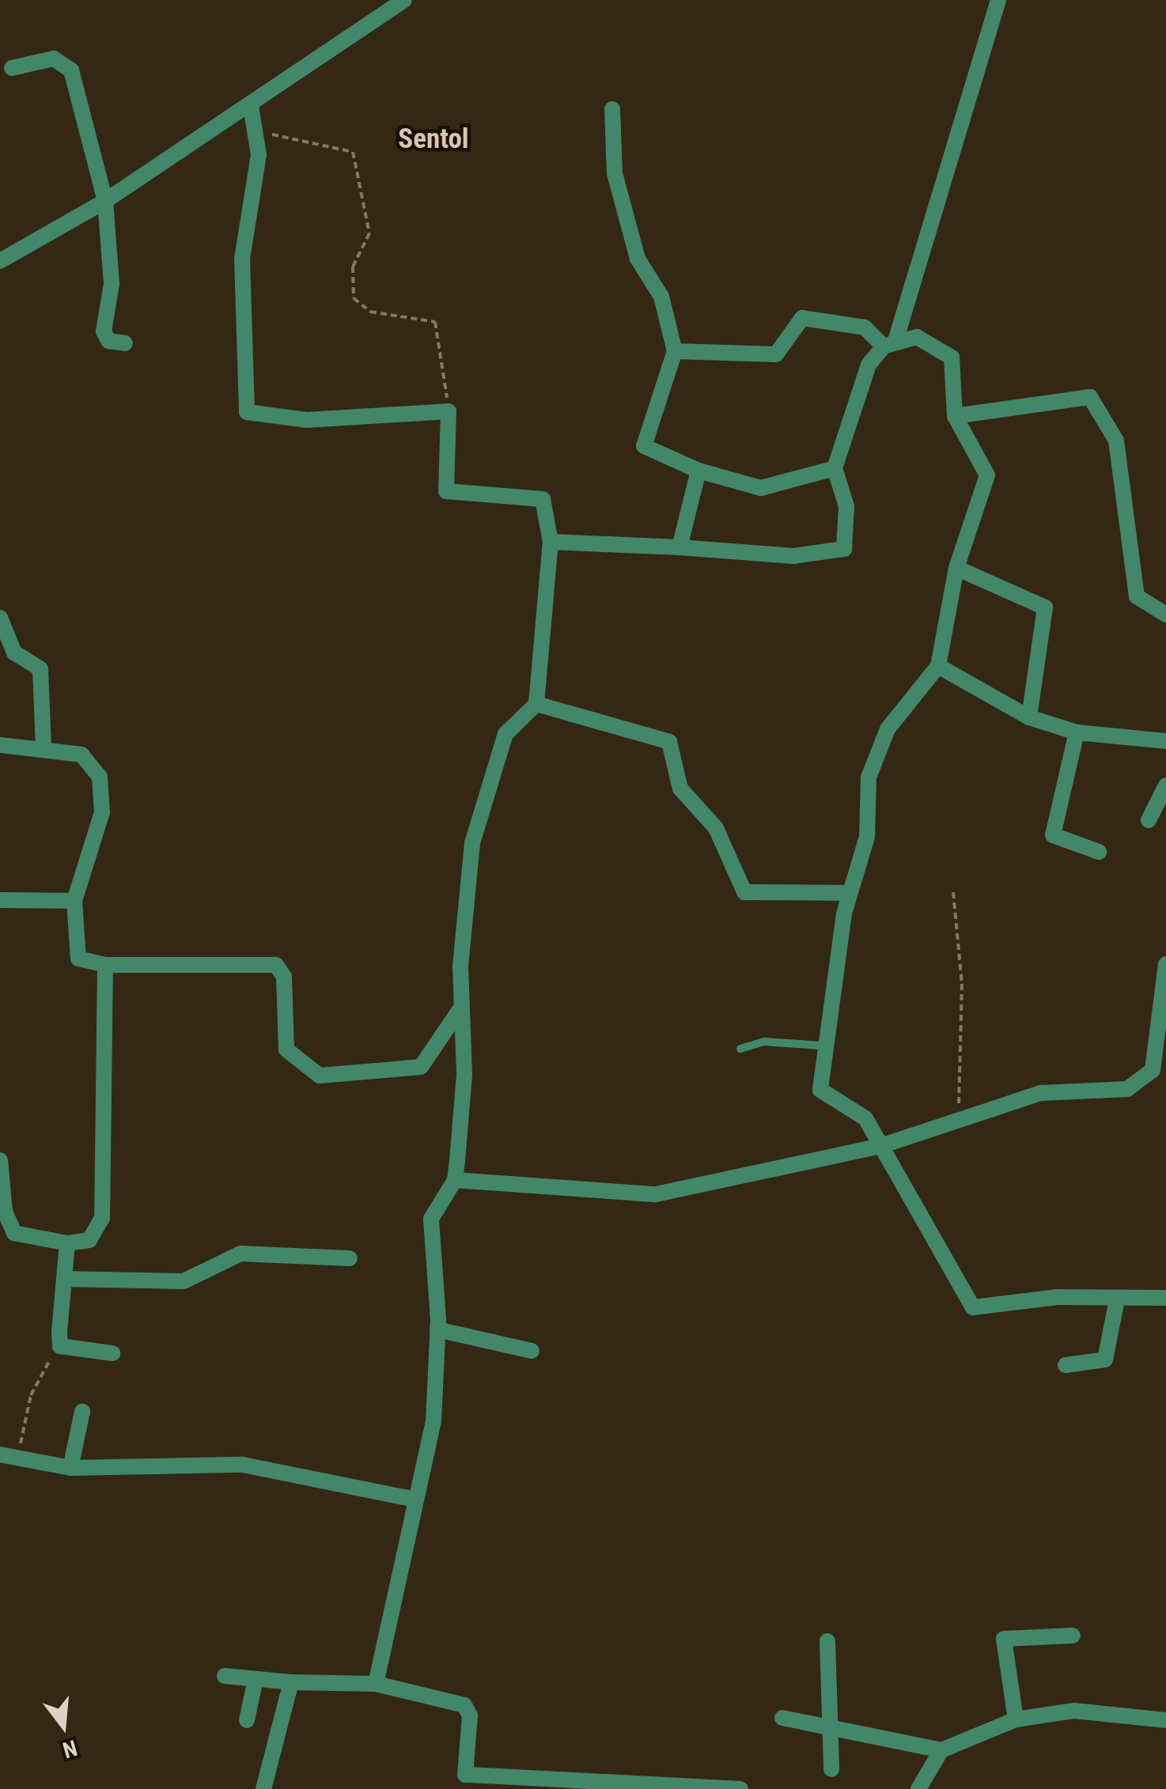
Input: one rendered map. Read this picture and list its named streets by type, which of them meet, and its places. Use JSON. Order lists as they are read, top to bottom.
{
  "districts": ["Sentol"],
  "north": "bottom"
}
